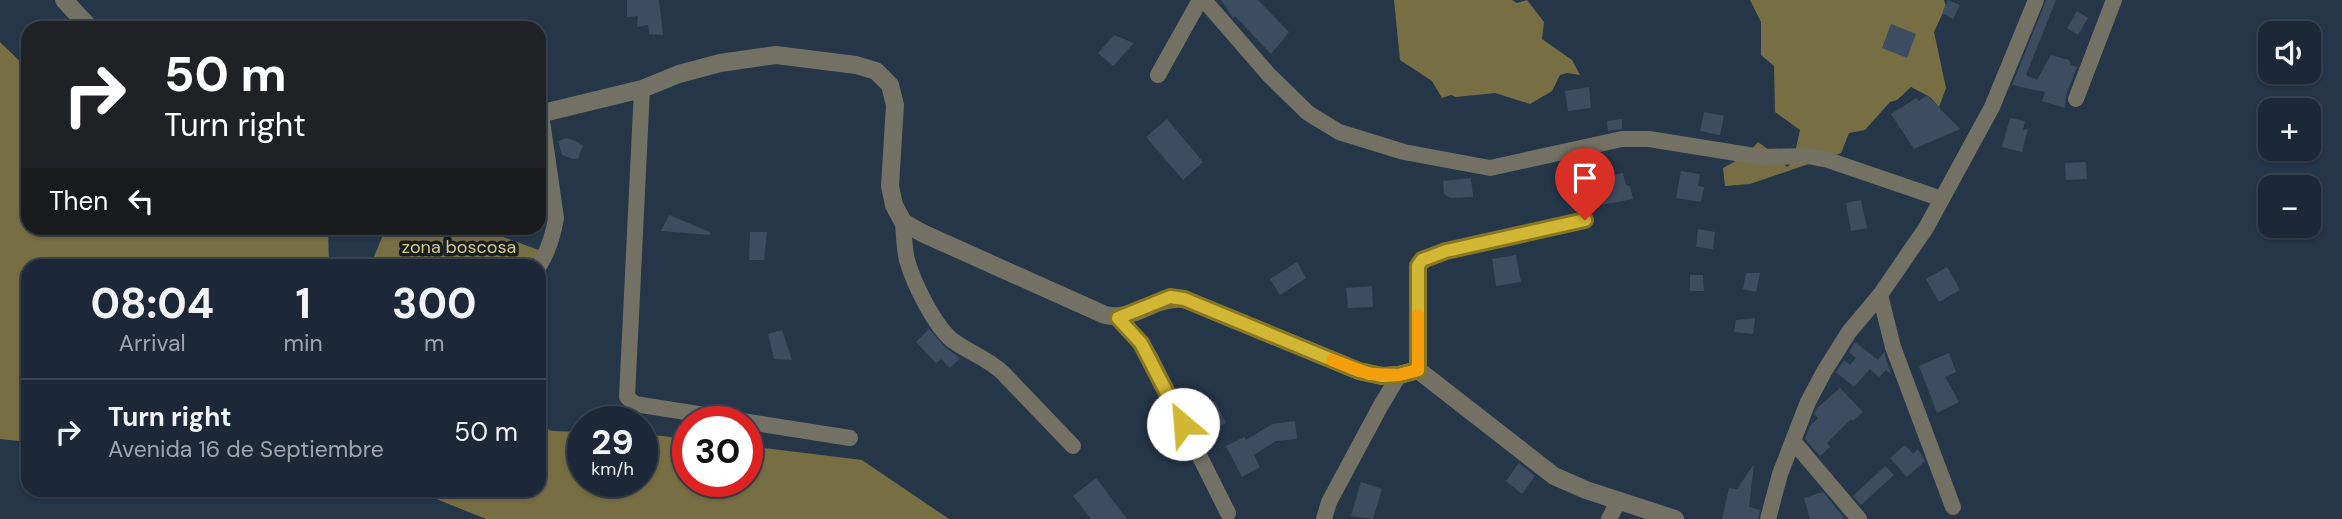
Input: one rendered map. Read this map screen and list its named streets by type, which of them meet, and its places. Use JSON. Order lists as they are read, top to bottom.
{
  "parks": ["zona boscosa"],
  "page": {
    "map_buttons": ["+", "−"],
    "turn": ["50 m", "Turn right"],
    "then": "Then",
    "eta": [
      "08:04",
      "Arrival",
      "1",
      "min",
      "300",
      "m"
    ],
    "list": [
      {
        "name": "Turn right",
        "note": "Avenida 16 de Septiembre",
        "value": "50 m"
      }
    ],
    "speed": "29 km/h",
    "limit": "30"
  }
}
